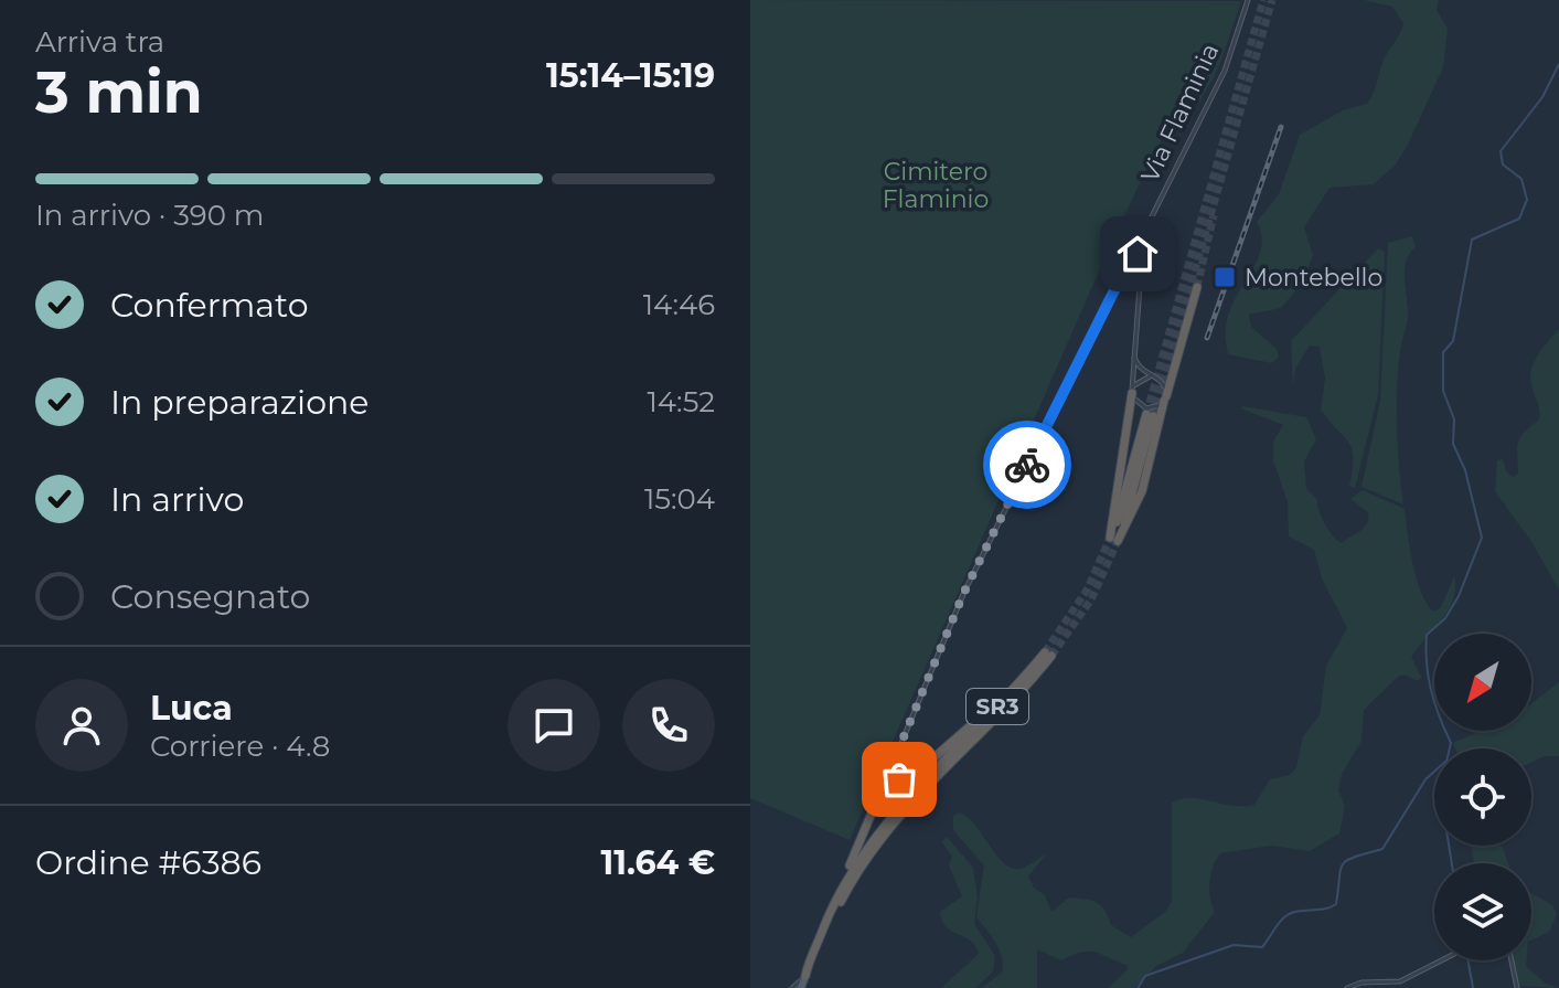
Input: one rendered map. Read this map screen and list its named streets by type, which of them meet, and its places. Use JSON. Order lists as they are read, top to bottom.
{
  "streets": {
    "highway": ["SR3"],
    "street": ["Via Flaminia"]
  },
  "parks": ["Cimitero Flaminio"],
  "places": {
    "transit": ["Montebello"]
  },
  "north": "bottom left",
  "page": {
    "heading": ["3 min", "Arriva tra", "15:14–15:19"],
    "panel": [
      "Luca",
      "Corriere · 4.8",
      "Ordine #6386",
      "11.64 €"
    ],
    "bar": "In arrivo · 390 m",
    "list": [
      ["Confermato", "14:46"],
      ["In preparazione", "14:52"],
      ["In arrivo", "15:04"],
      "Consegnato"
    ]
  }
}
